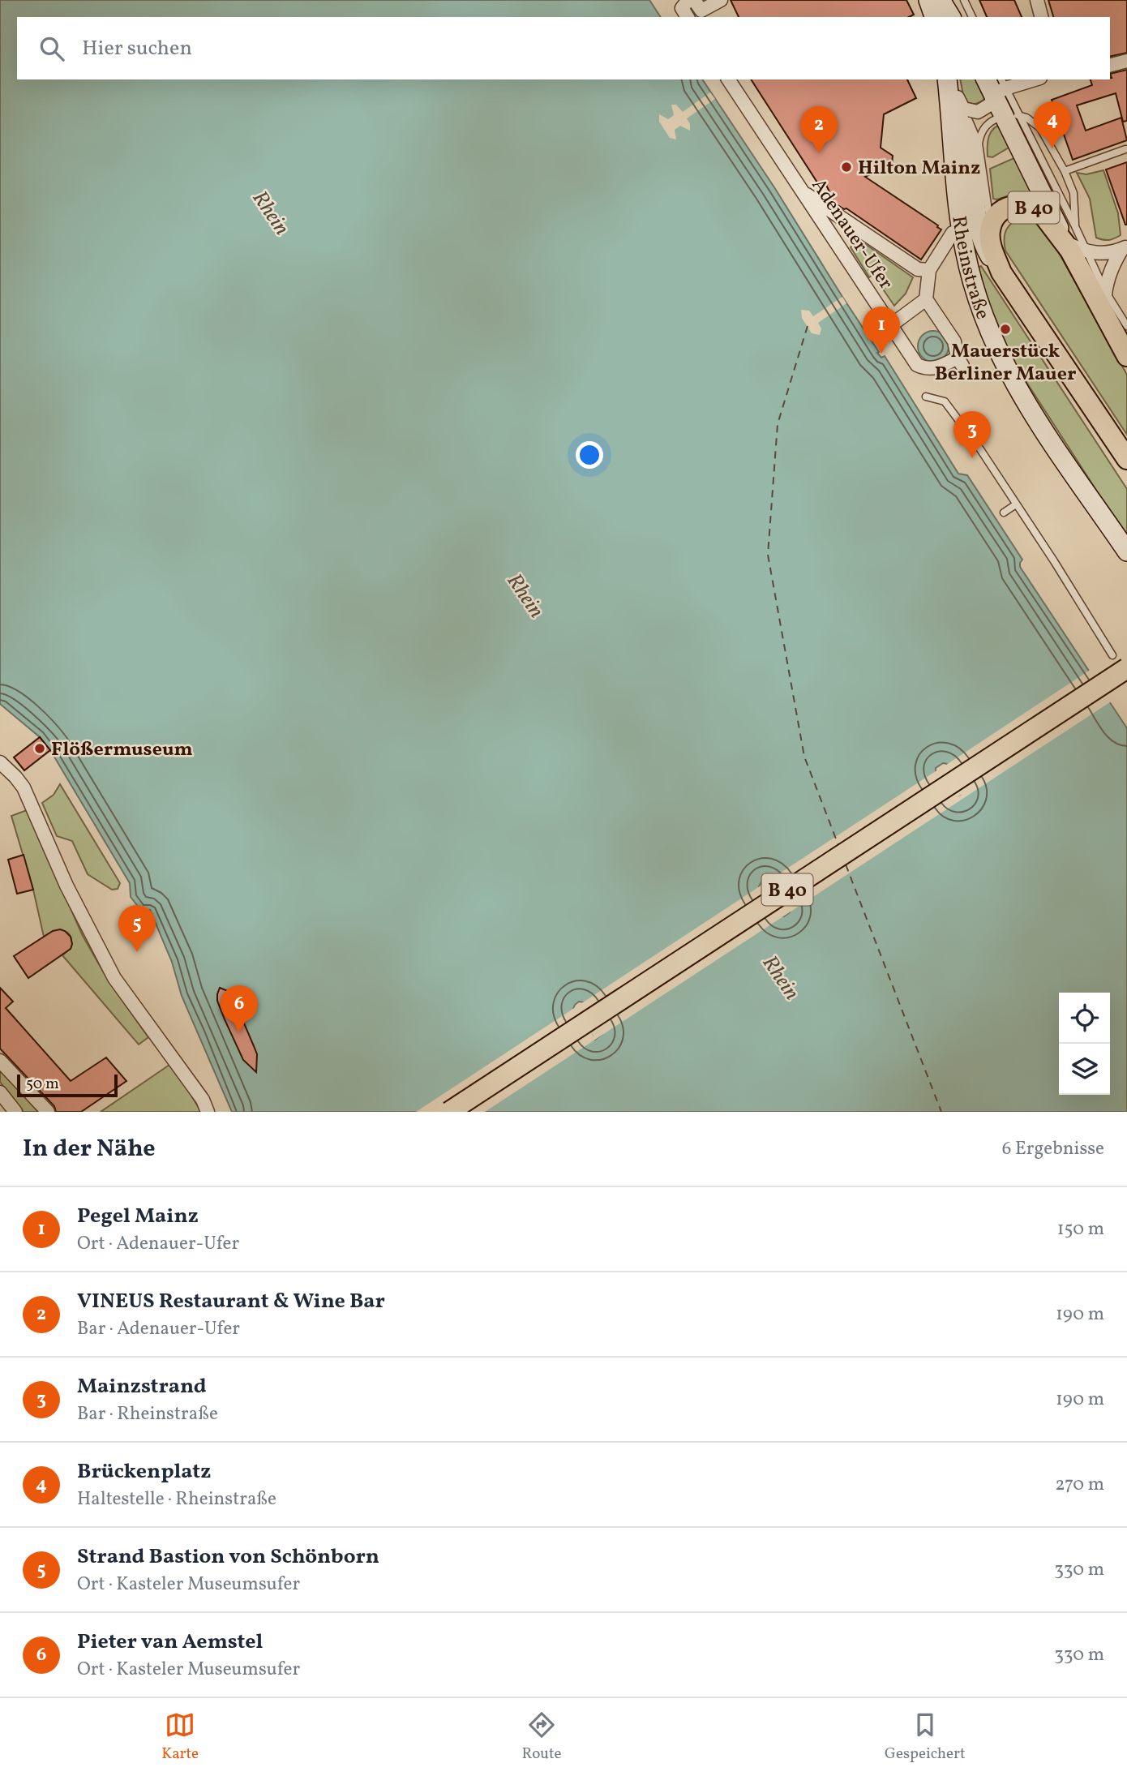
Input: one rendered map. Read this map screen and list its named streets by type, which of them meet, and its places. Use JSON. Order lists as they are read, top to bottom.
{
  "streets": {
    "main road": ["B 40", "Rheinstraße"],
    "street": ["Adenauer-Ufer"]
  },
  "water": ["Rhein"],
  "places": ["Hilton Mainz", "Mauerstück Berliner Mauer", "Flößermuseum"],
  "scale_bar": "50 m",
  "page": {
    "search": "Hier suchen",
    "pins": [
      "4",
      "2",
      "1",
      "3",
      "5",
      "6"
    ],
    "scale": "50 m",
    "heading": ["In der Nähe", "6 Ergebnisse"],
    "list": [
      {
        "mark": "1",
        "name": "Pegel Mainz",
        "note": "Ort · Adenauer-Ufer",
        "value": "150 m"
      },
      {
        "mark": "2",
        "name": "VINEUS Restaurant & Wine Bar",
        "note": "Bar · Adenauer-Ufer",
        "value": "190 m"
      },
      {
        "mark": "3",
        "name": "Mainzstrand",
        "note": "Bar · Rheinstraße",
        "value": "190 m"
      },
      {
        "mark": "4",
        "name": "Brückenplatz",
        "note": "Haltestelle · Rheinstraße",
        "value": "270 m"
      },
      {
        "mark": "5",
        "name": "Strand Bastion von Schönborn",
        "note": "Ort · Kasteler Museumsufer",
        "value": "330 m"
      },
      {
        "mark": "6",
        "name": "Pieter van Aemstel",
        "note": "Ort · Kasteler Museumsufer",
        "value": "330 m"
      }
    ],
    "nav": ["Karte", "Route", "Gespeichert"]
  }
}
